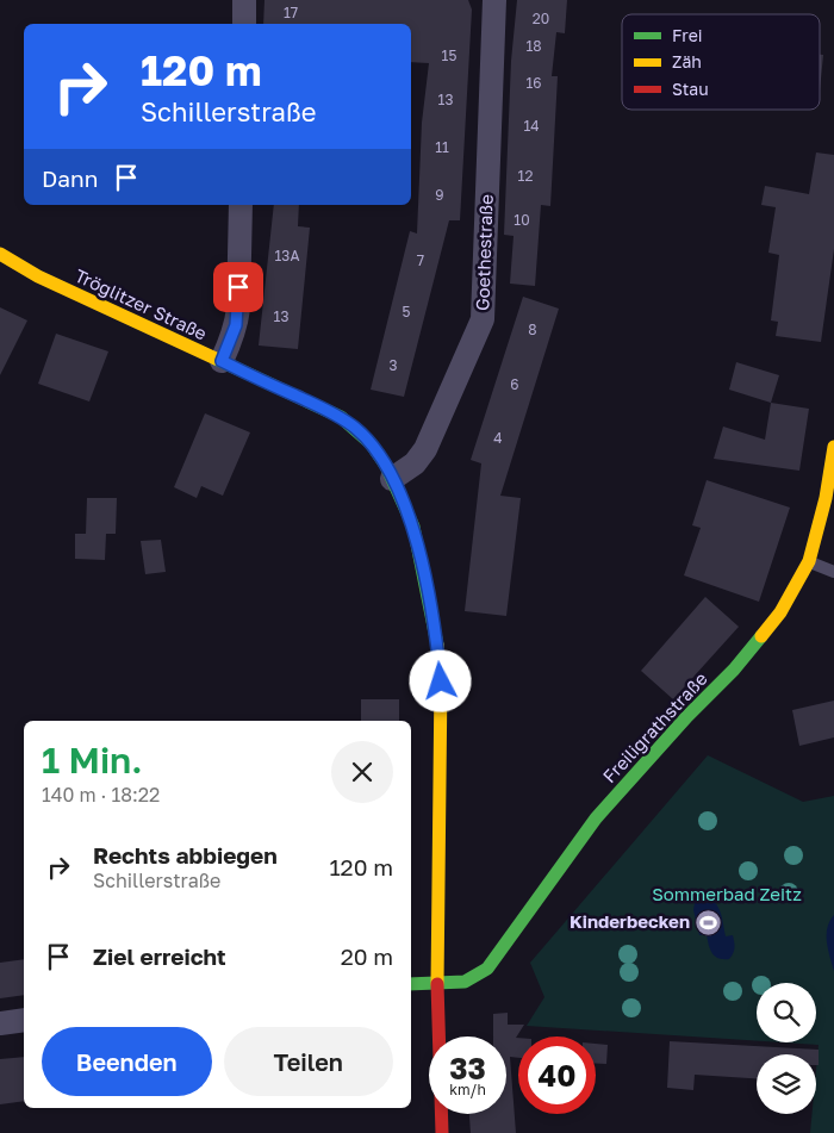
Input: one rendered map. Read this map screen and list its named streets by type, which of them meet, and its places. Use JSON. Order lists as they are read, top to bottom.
{
  "streets": {
    "street": ["Goethestraße", "Tröglitzer Straße", "Freiligrathstraße"]
  },
  "crossings": [
    ["Goethestraße", "Tröglitzer Straße"],
    ["Tröglitzer Straße", "Freiligrathstraße"]
  ],
  "parks": ["Sommerbad Zeitz"],
  "places": {
    "sports": ["Kinderbecken"]
  },
  "house_numbers": [
    "17",
    "20",
    "18",
    "15",
    "16",
    "13",
    "14",
    "11",
    "12",
    "9",
    "10",
    "13A",
    "7",
    "5",
    "13",
    "8",
    "3",
    "6",
    "4"
  ],
  "legend": ["Frei", "Zäh", "Stau"],
  "page": {
    "turn": ["120 m", "Schillerstraße"],
    "then": "Dann",
    "heading": ["1 Min.", "140 m · 18:22"],
    "list": [
      {
        "name": "Rechts abbiegen",
        "note": "Schillerstraße",
        "value": "120 m"
      },
      {
        "name": "Ziel erreicht",
        "value": "20 m"
      }
    ],
    "buttons": ["Beenden", "Teilen"],
    "speed": "33 km/h",
    "limit": "40"
  }
}
